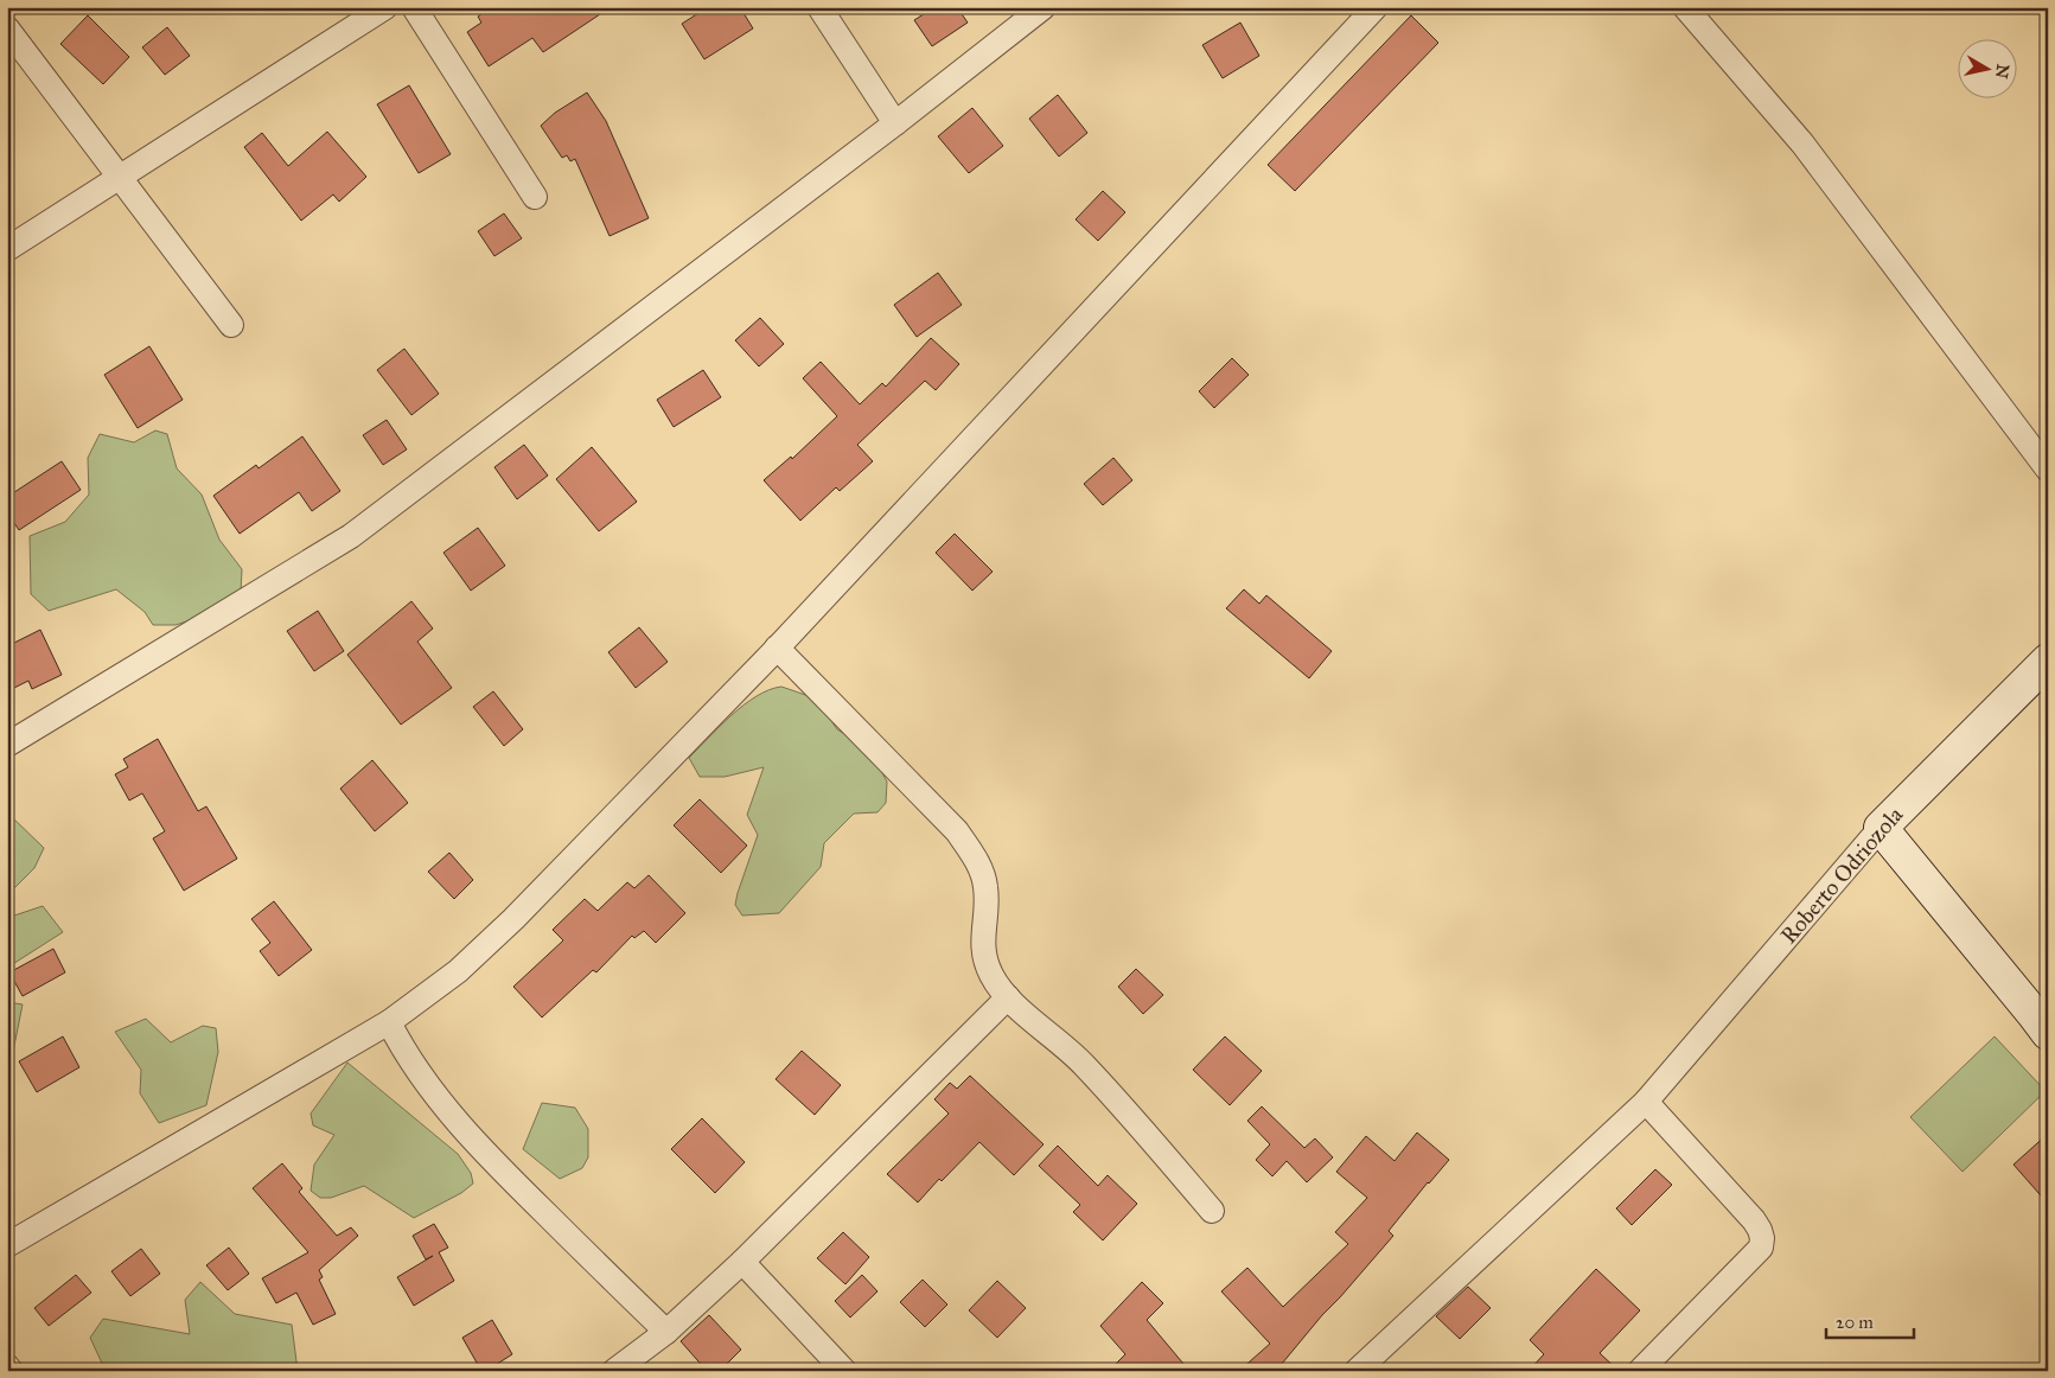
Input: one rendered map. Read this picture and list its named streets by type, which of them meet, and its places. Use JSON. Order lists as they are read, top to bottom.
{
  "streets": {
    "street": ["Roberto Odriozola"]
  },
  "scale_bar": "20 m",
  "north": "right"
}
